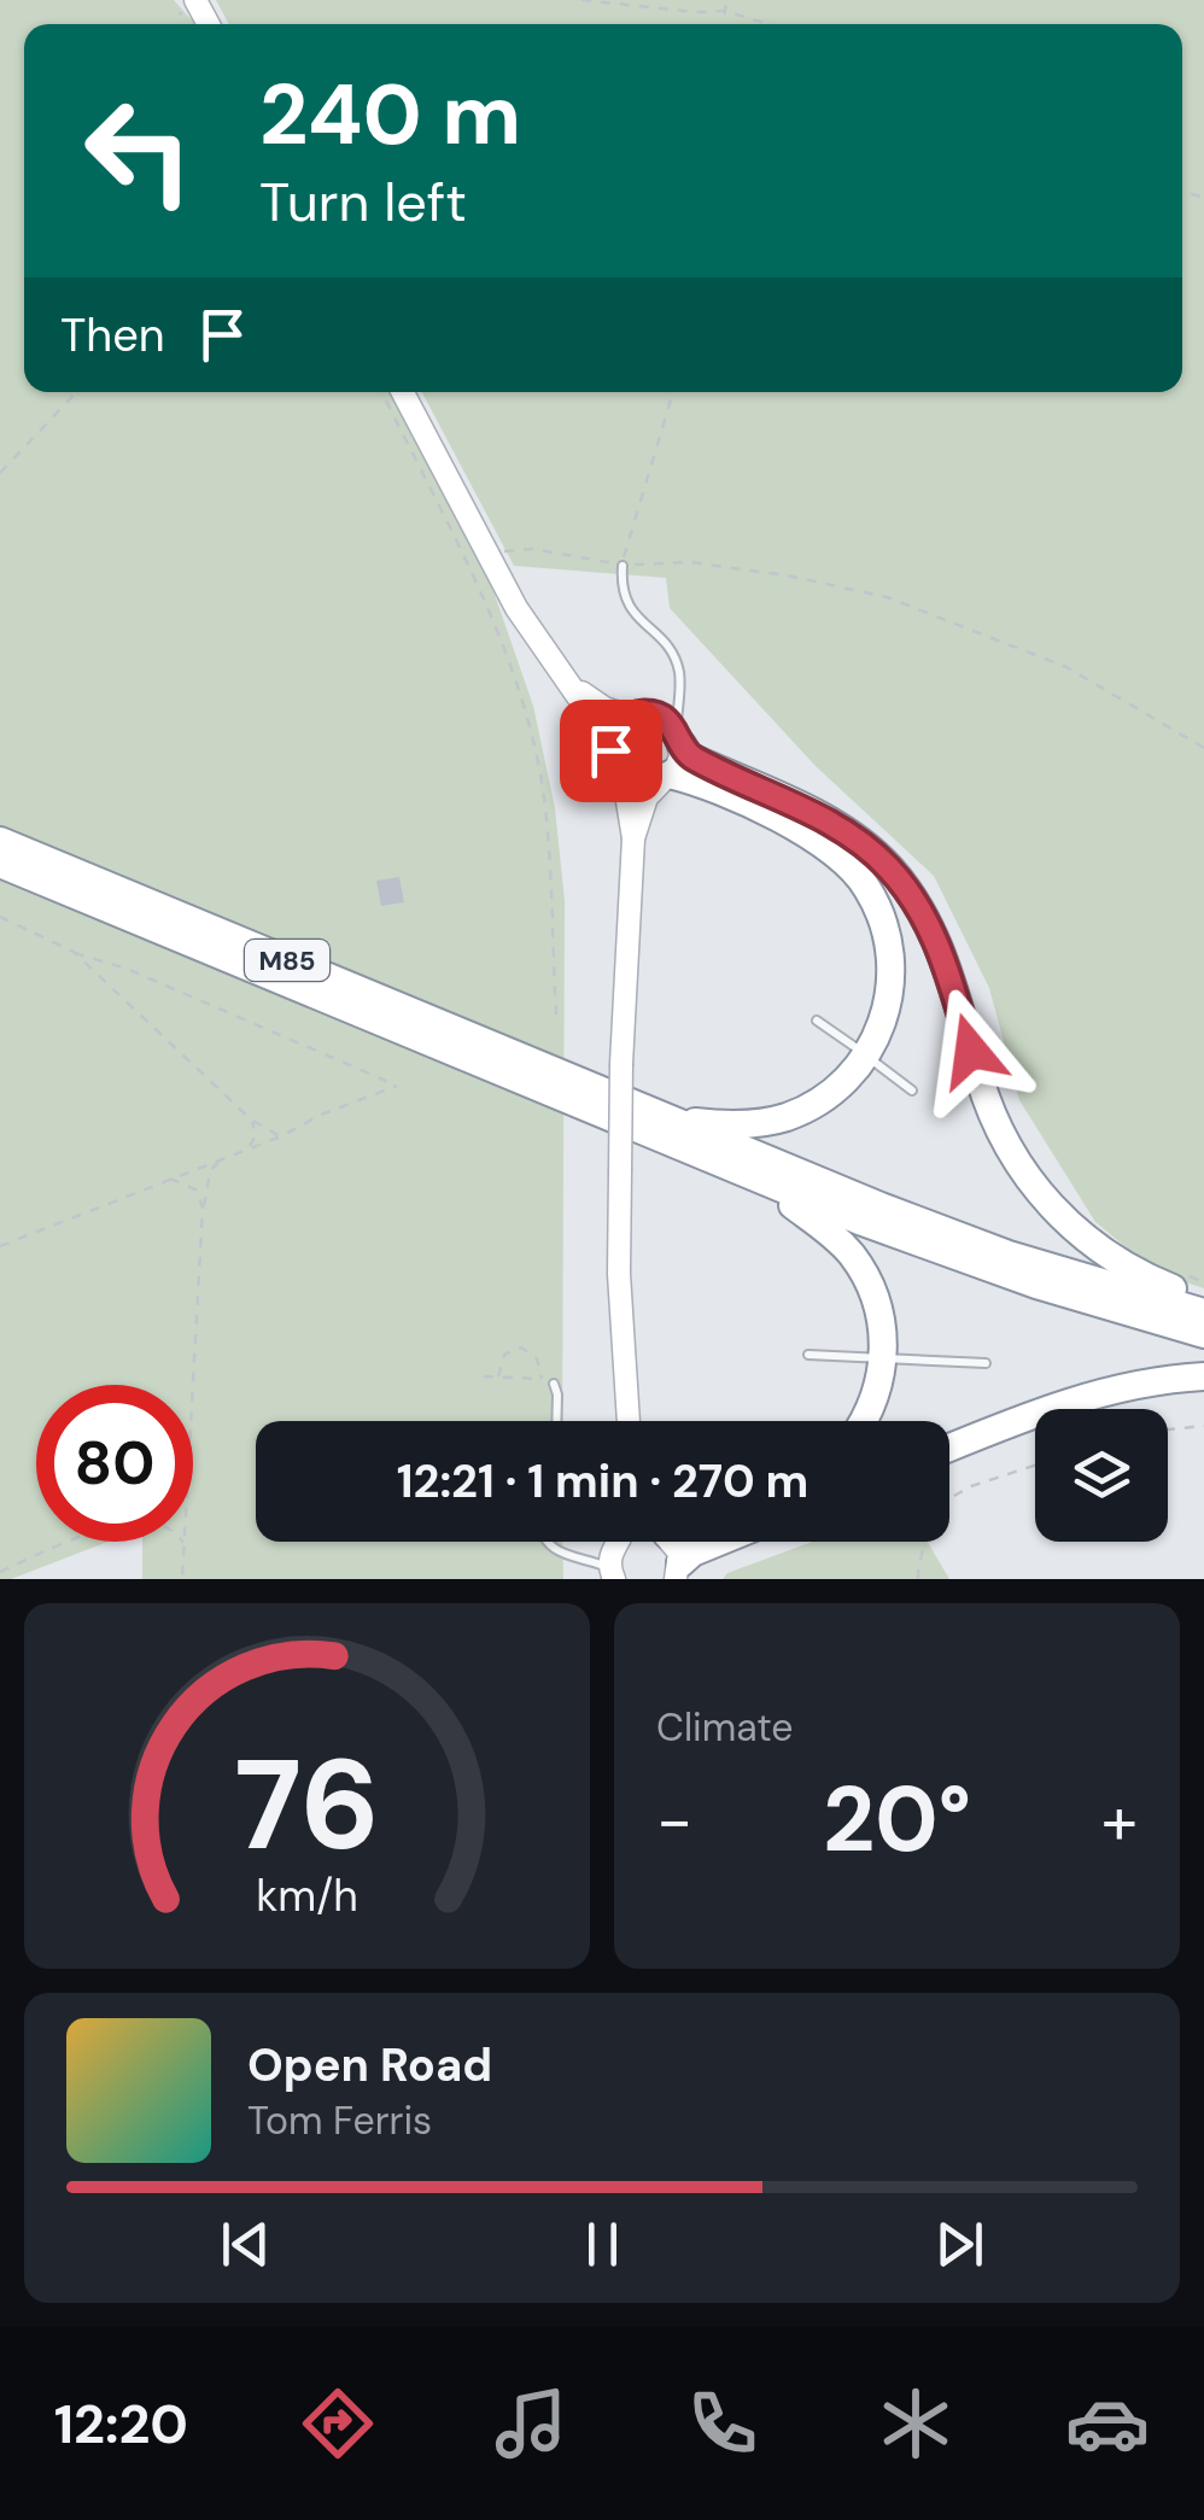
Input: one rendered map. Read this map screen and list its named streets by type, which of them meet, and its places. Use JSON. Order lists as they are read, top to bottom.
{
  "streets": {
    "highway": ["M85"]
  },
  "page": {
    "turn": ["240 m", "Turn left"],
    "then": "Then",
    "limit": "80",
    "trip": "12:21 · 1 min · 270 m",
    "tile": "Climate",
    "heat": ["−", "20°", "+"],
    "song": ["Open Road", "Tom Ferris"],
    "tabs": "12:20",
    "gauge": ["76", "km/h"]
  }
}
